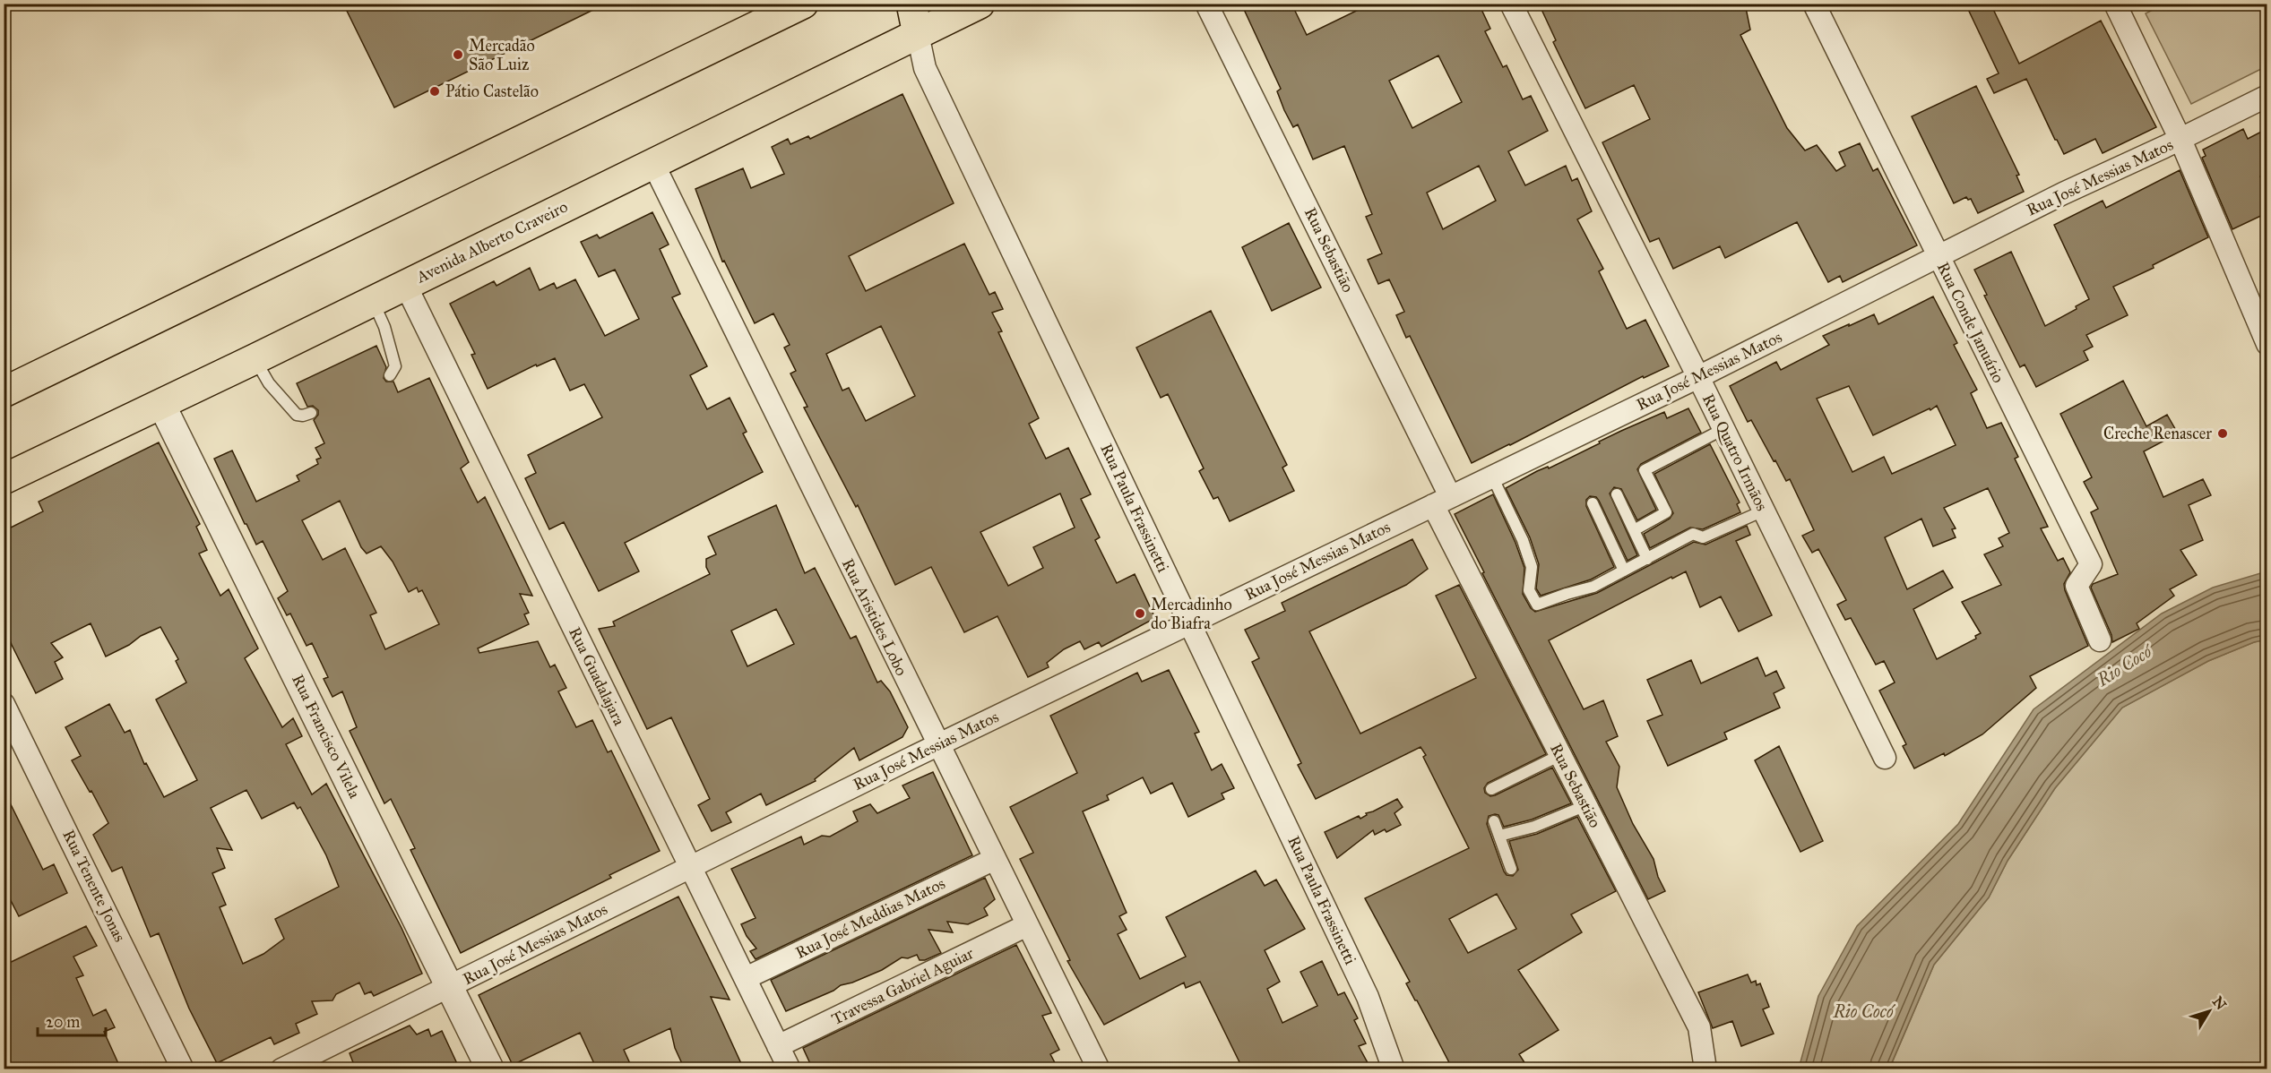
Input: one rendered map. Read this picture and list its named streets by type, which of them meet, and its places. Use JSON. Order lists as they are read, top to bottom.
{
  "streets": {
    "main road": ["Avenida Alberto Craveiro"],
    "street": [
      "Rua José Messias Matos",
      "Rua Sebastião",
      "Rua Conde Januário",
      "Rua Quatro Irmãos",
      "Rua Paula Frassinetti",
      "Rua Aristides Lobo",
      "Rua Guadalajara",
      "Rua Francisco Vilela",
      "Rua Tenente Jonas",
      "Rua José Meddias Matos",
      "Travessa Gabriel Aguiar"
    ]
  },
  "crossings": [
    ["Rua José Messias Matos", "Rua Sebastião"],
    ["Rua José Messias Matos", "Rua Conde Januário"],
    ["Rua José Messias Matos", "Rua Quatro Irmãos"],
    ["Rua José Messias Matos", "Rua Paula Frassinetti"],
    ["Rua José Messias Matos", "Rua Aristides Lobo"],
    ["Rua José Messias Matos", "Rua Guadalajara"],
    ["Rua José Messias Matos", "Rua Francisco Vilela"],
    ["Avenida Alberto Craveiro", "Rua Paula Frassinetti"],
    ["Avenida Alberto Craveiro", "Rua Aristides Lobo"],
    ["Avenida Alberto Craveiro", "Rua Guadalajara"],
    ["Avenida Alberto Craveiro", "Rua Francisco Vilela"],
    ["Rua Aristides Lobo", "Rua José Meddias Matos"],
    ["Rua Aristides Lobo", "Travessa Gabriel Aguiar"],
    ["Rua Guadalajara", "Rua José Meddias Matos"],
    ["Rua Guadalajara", "Travessa Gabriel Aguiar"]
  ],
  "water": ["Rio Cocó"],
  "places": [
    "Mercadão São Luiz",
    "Pátio Castelão",
    "Creche Renascer",
    "Mercadinho do Biafra"
  ],
  "scale_bar": "20 m",
  "north": "top right"
}
